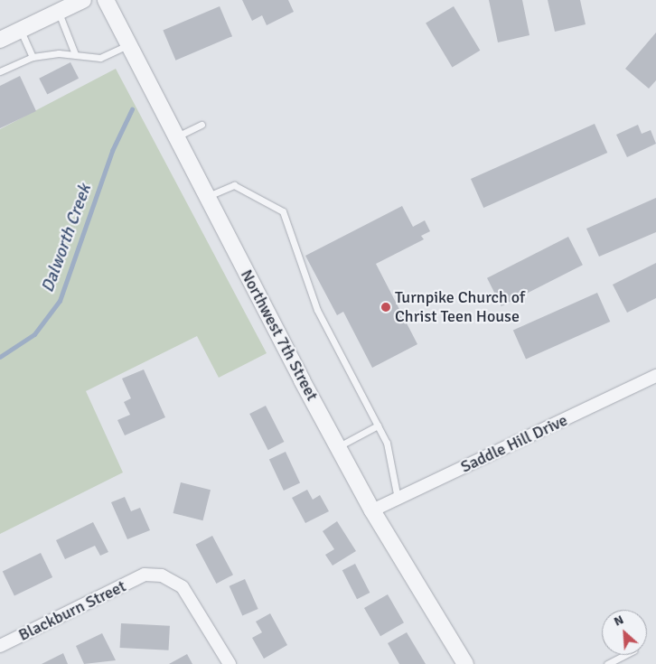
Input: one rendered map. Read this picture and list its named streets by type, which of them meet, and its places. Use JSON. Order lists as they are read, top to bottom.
{
  "streets": {
    "street": ["Northwest 7th Street", "Saddle Hill Drive", "Blackburn Street"]
  },
  "crossings": [
    ["Northwest 7th Street", "Saddle Hill Drive"]
  ],
  "water": ["Dalworth Creek"],
  "places": ["Turnpike Church of Christ Teen House"],
  "north": "top left"
}
